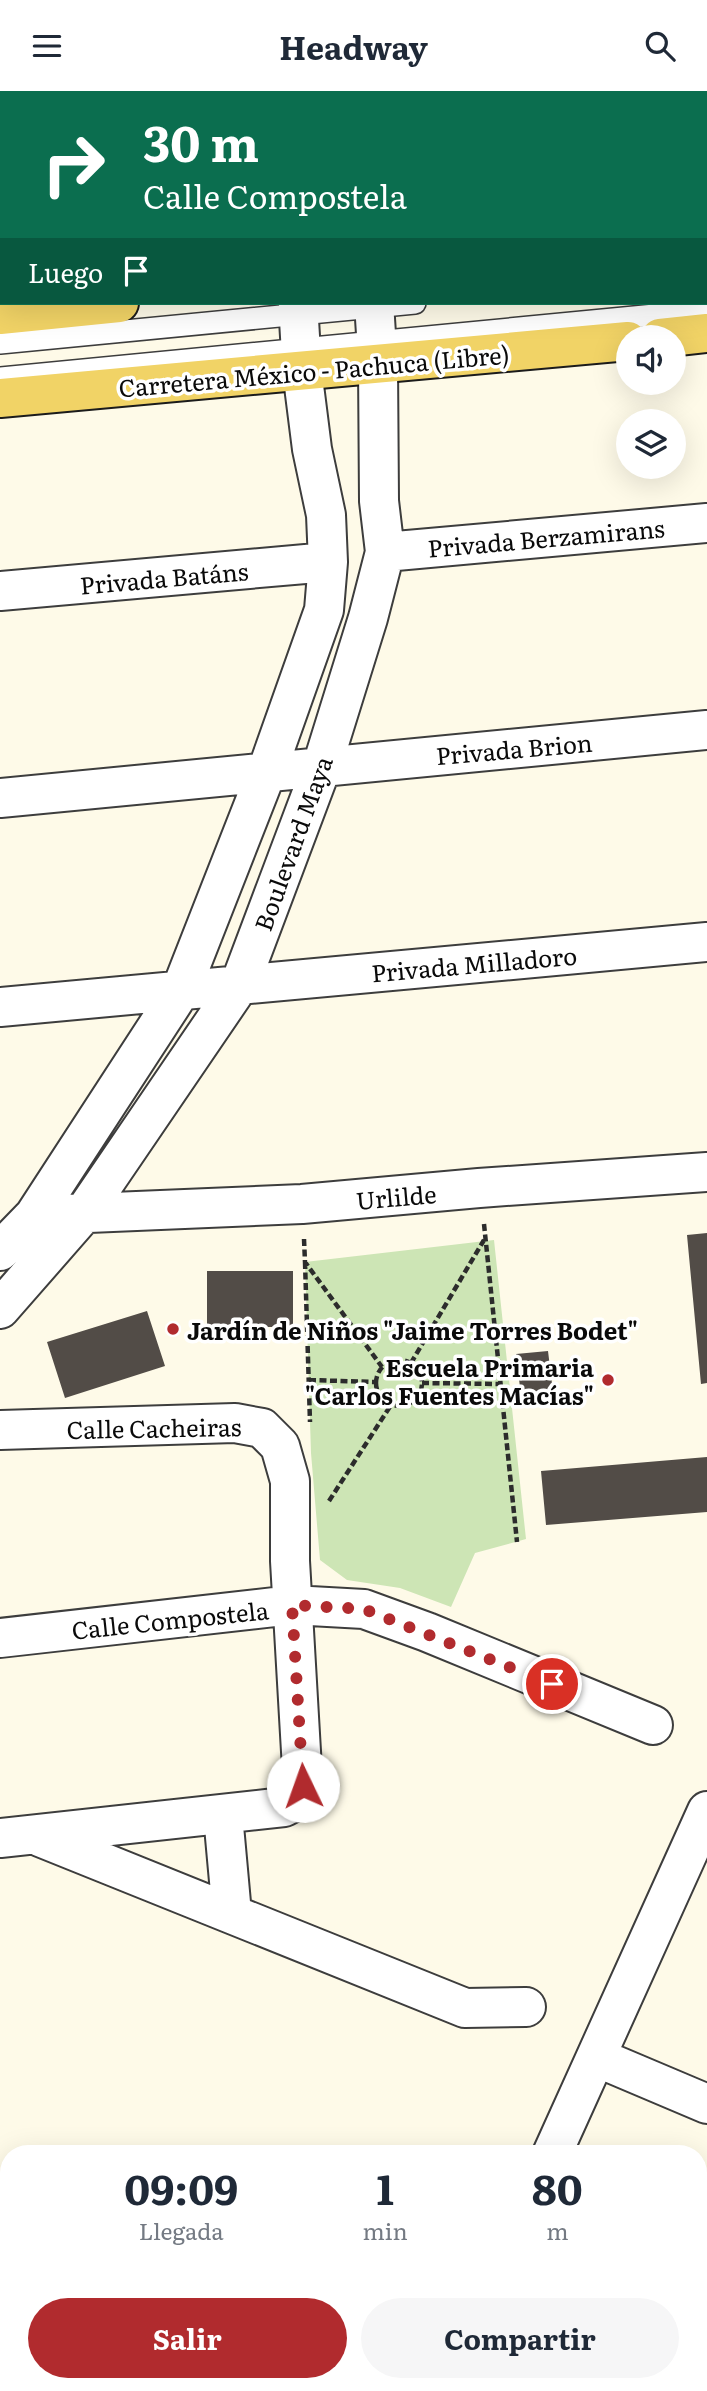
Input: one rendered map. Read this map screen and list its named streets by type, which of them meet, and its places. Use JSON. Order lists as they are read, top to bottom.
{
  "streets": {
    "main road": ["Carretera México - Pachuca (Libre)"],
    "street": [
      "Privada Berzamirans",
      "Privada Batáns",
      "Privada Brion",
      "Boulevard Maya",
      "Privada Milladoro",
      "Urlilde",
      "Calle Cacheiras",
      "Calle Compostela"
    ]
  },
  "crossings": [
    ["Carretera México - Pachuca (Libre)", "Boulevard Maya"],
    ["Privada Berzamirans", "Boulevard Maya"],
    ["Privada Batáns", "Boulevard Maya"],
    ["Privada Brion", "Boulevard Maya"],
    ["Boulevard Maya", "Privada Milladoro"],
    ["Boulevard Maya", "Urlilde"],
    ["Calle Cacheiras", "Calle Compostela"]
  ],
  "places": ["Jardín de Niños \"Jaime Torres Bodet\"", "Escuela Primaria \"Carlos Fuentes Macías\""],
  "page": {
    "header": "Headway",
    "turn": ["30 m", "Calle Compostela"],
    "then": "Luego",
    "eta": [
      "09:09",
      "Llegada",
      "1",
      "min",
      "80",
      "m"
    ],
    "buttons": ["Salir", "Compartir"]
  }
}
